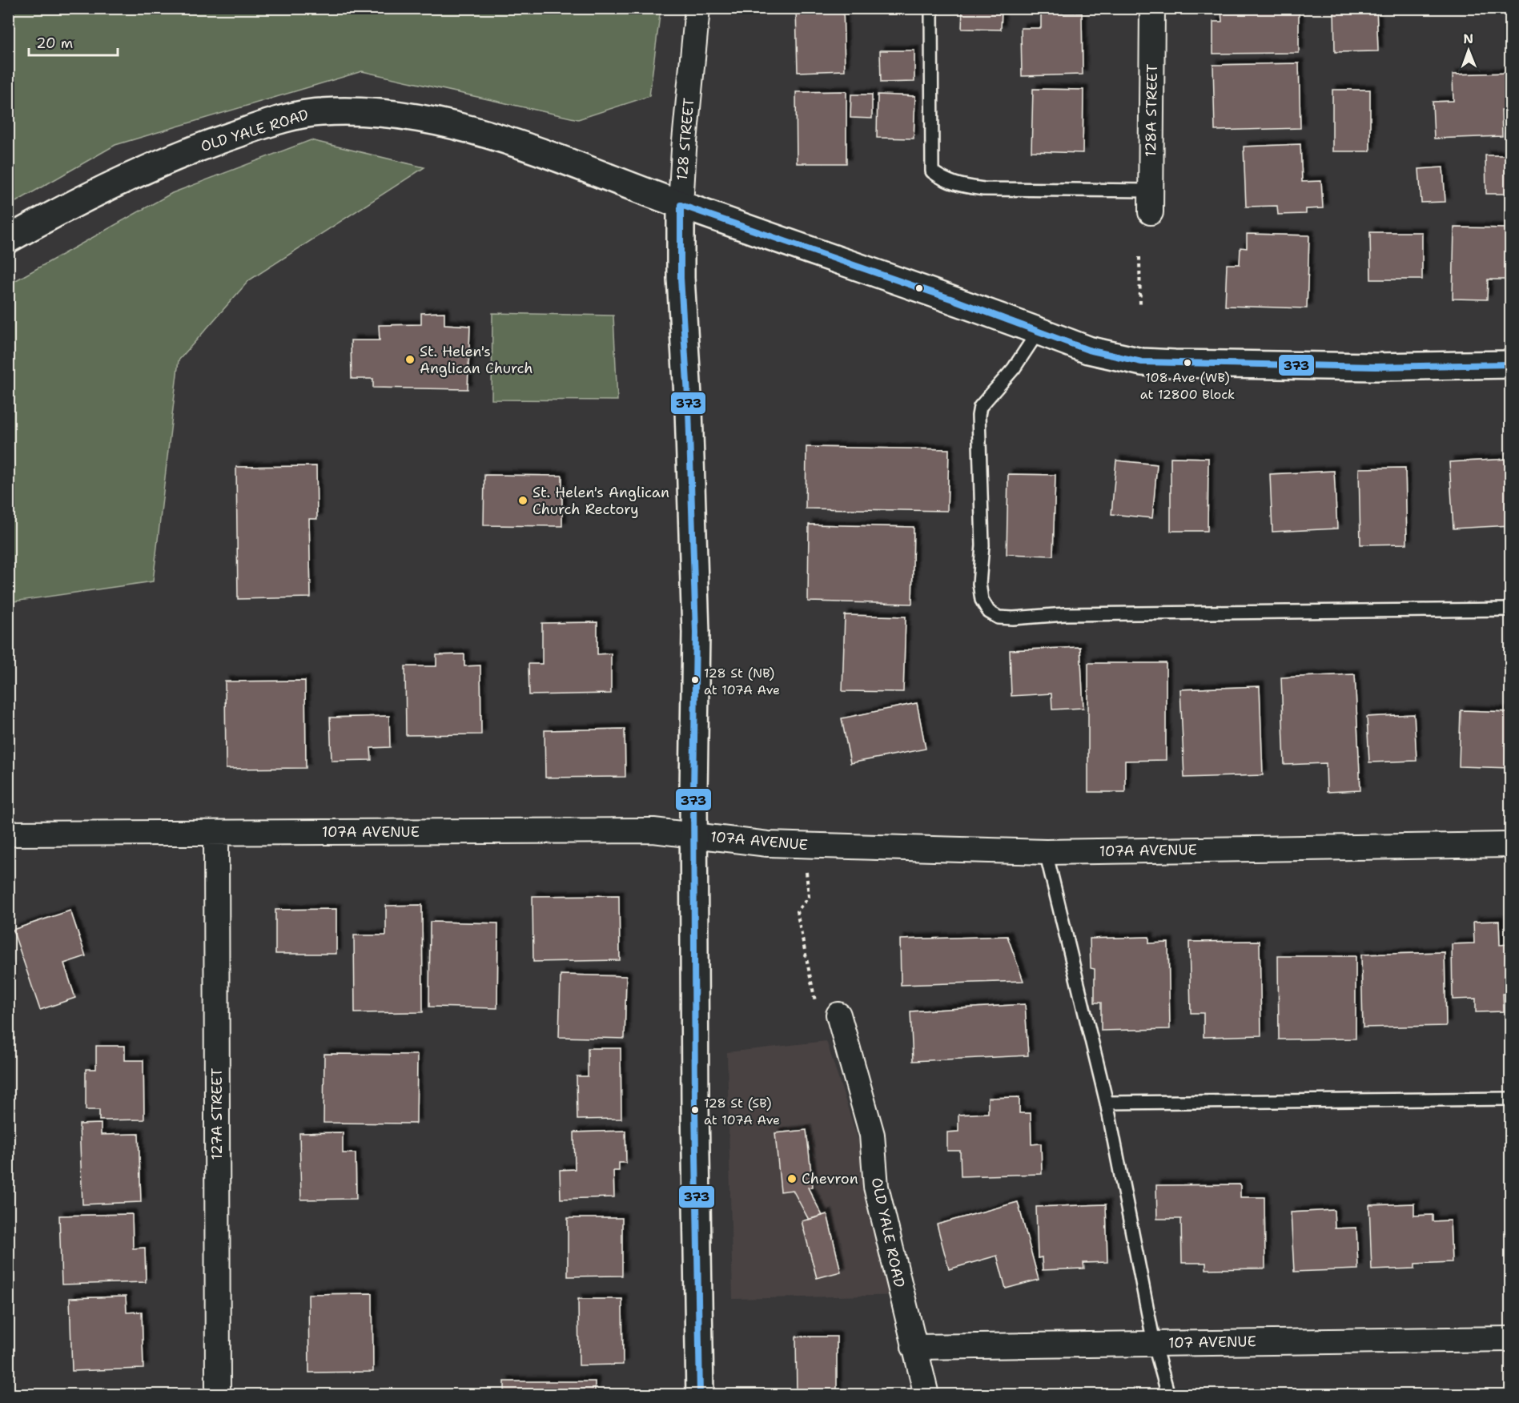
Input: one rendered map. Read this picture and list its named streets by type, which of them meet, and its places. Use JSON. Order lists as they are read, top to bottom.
{
  "streets": {
    "main road": ["OLD YALE ROAD", "128 STREET"],
    "street": [
      "128A STREET",
      "107A AVENUE",
      "127A STREET",
      "107 AVENUE"
    ]
  },
  "crossings": [
    ["OLD YALE ROAD", "128 STREET"],
    ["OLD YALE ROAD", "107 AVENUE"],
    ["128 STREET", "107A AVENUE"],
    ["107A AVENUE", "127A STREET"]
  ],
  "places": [
    "St. Helen's Anglican Church",
    "108 Ave (WB) at 12800 Block",
    "St. Helen's Anglican Church Rectory",
    "128 St (NB) at 107A Ave",
    "128 St (SB) at 107A Ave",
    "Chevron"
  ],
  "lines": ["transit line 373"],
  "scale_bar": "20 m",
  "north": "top"
}
